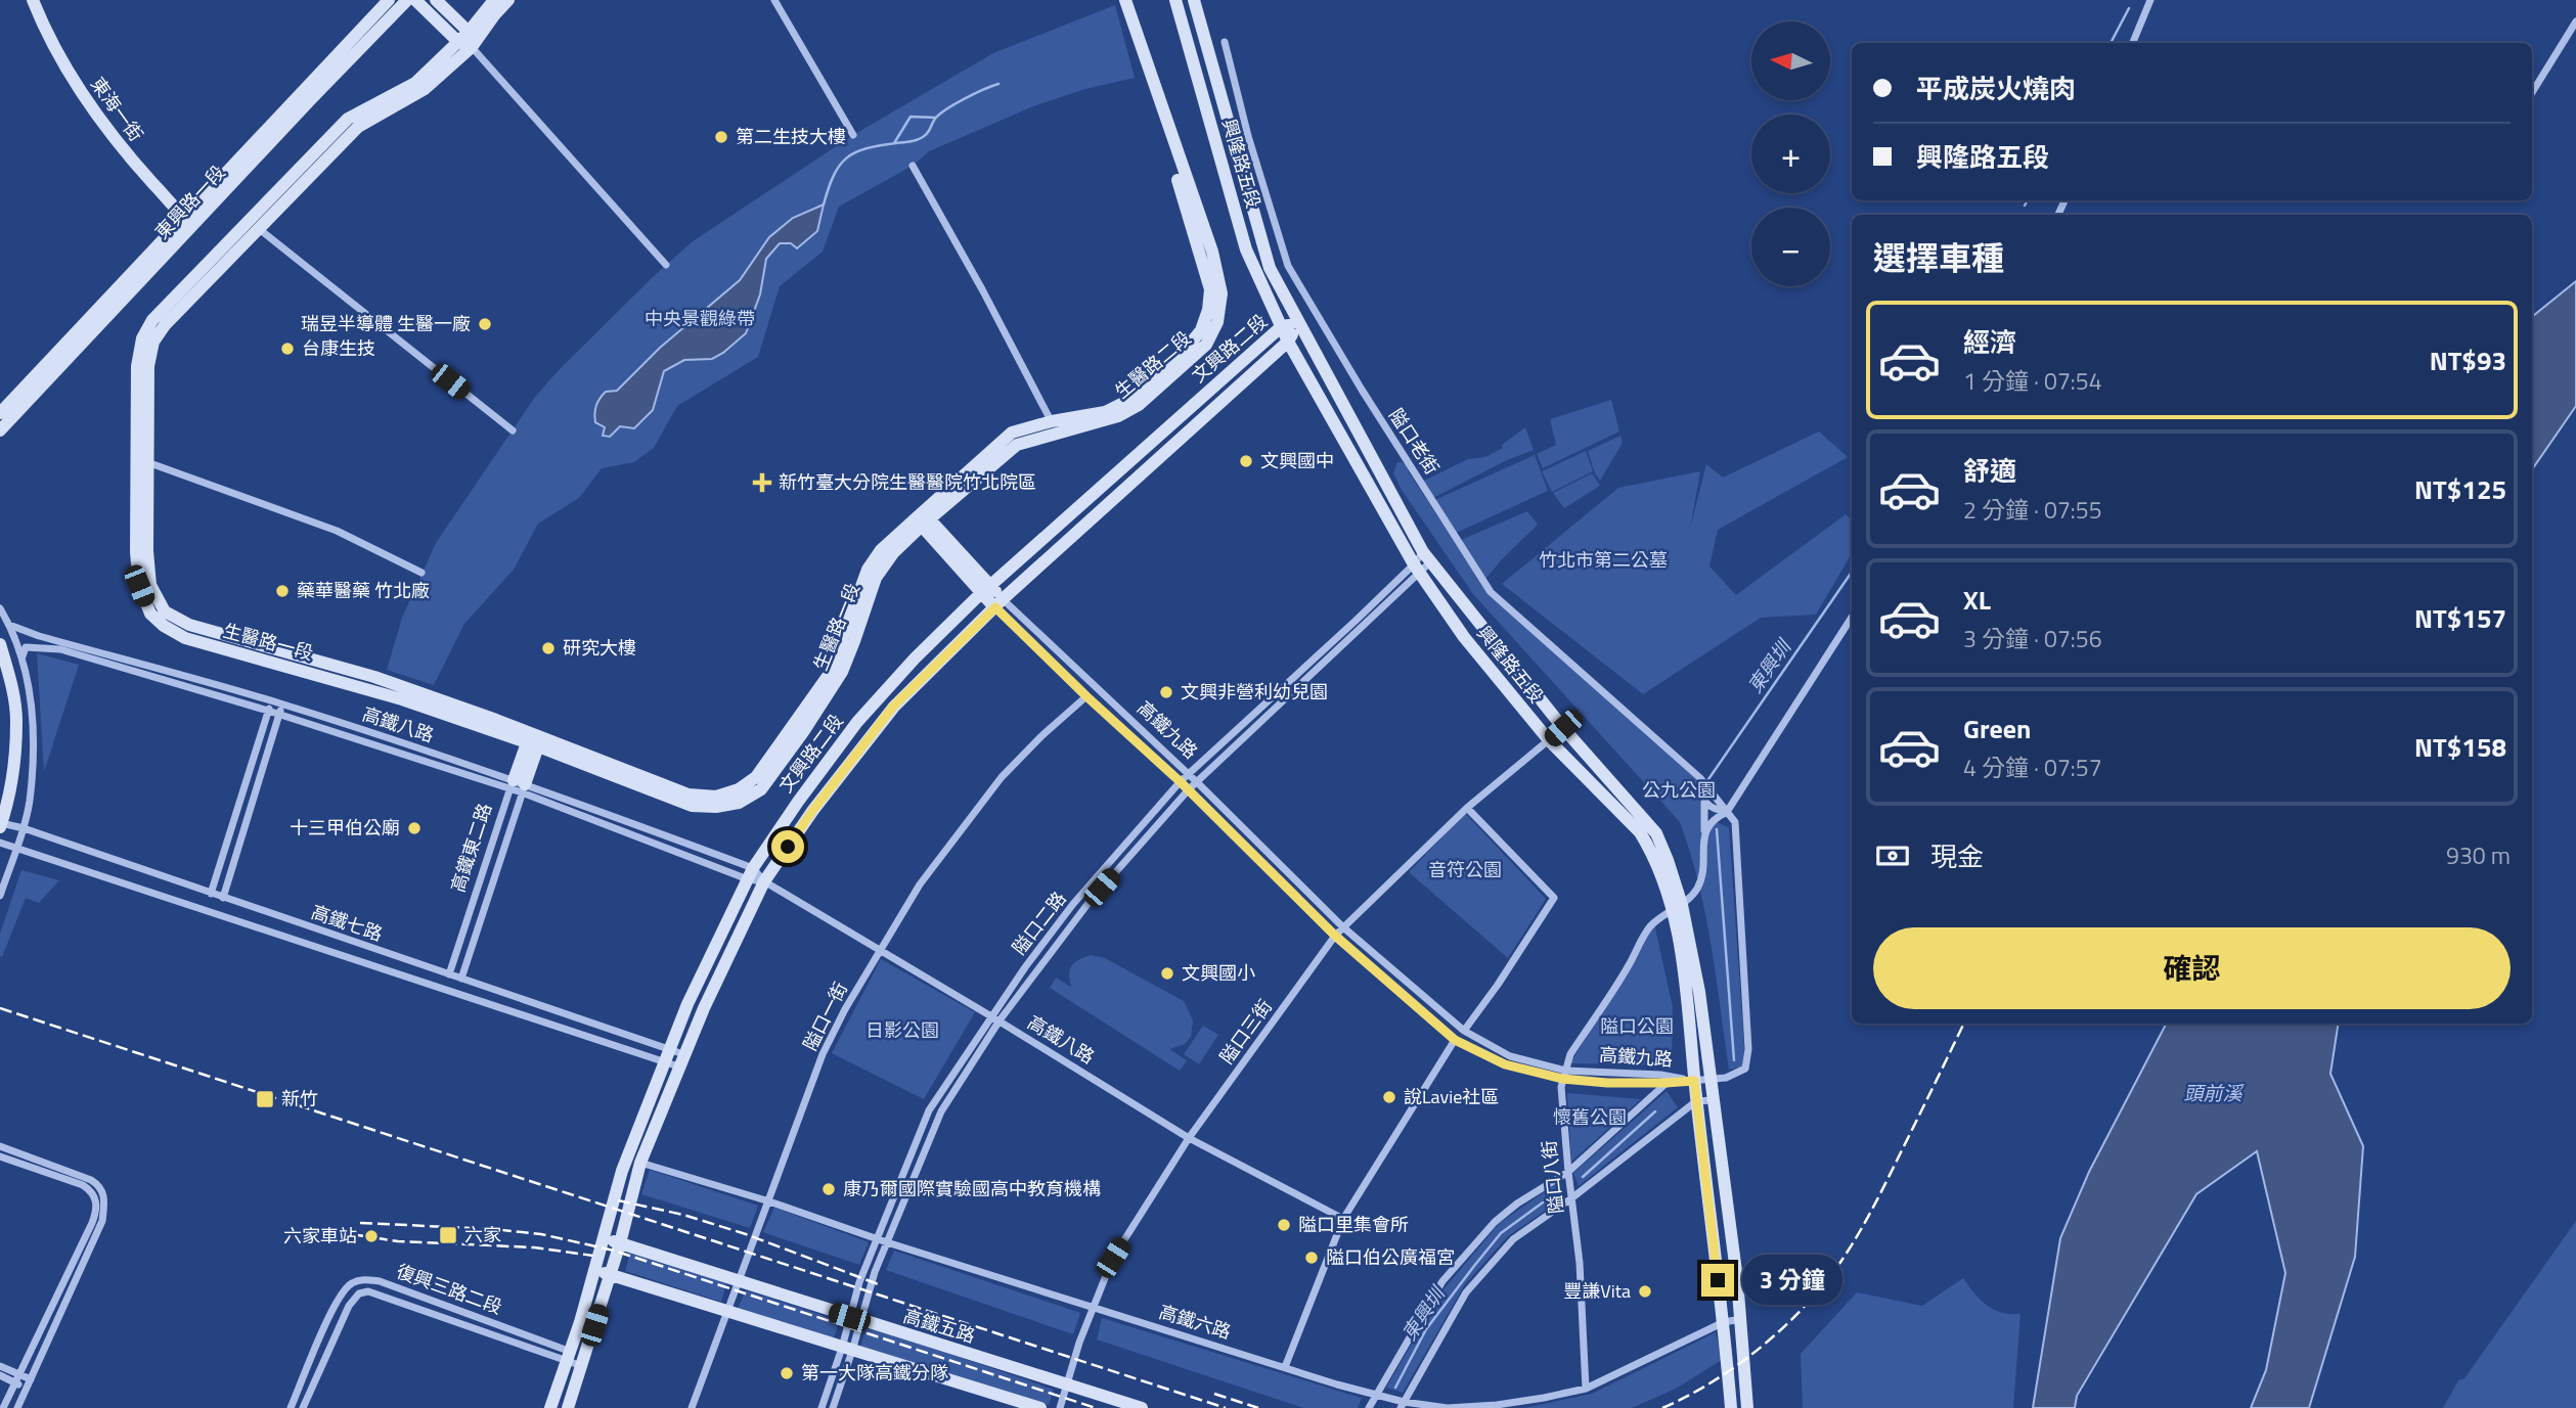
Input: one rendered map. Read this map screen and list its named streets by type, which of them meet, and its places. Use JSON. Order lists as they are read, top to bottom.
{
  "streets": {
    "street": [
      "東海一街",
      "興隆路五段",
      "東興路一段",
      "文興路二段",
      "生醫路二段",
      "隘口老街",
      "生醫路一段",
      "高鐵八路",
      "高鐵九路",
      "高鐵東二路",
      "高鐵七路",
      "隘口二路",
      "隘口一街",
      "隘口三街",
      "隘口八街",
      "復興三路二段",
      "高鐵六路",
      "高鐵五路"
    ]
  },
  "crossings": [
    ["東海一街", "東興路一段"],
    ["興隆路五段", "文興路二段"],
    ["興隆路五段", "隘口老街"],
    ["興隆路五段", "高鐵九路"],
    ["興隆路五段", "隘口二路"],
    ["興隆路五段", "隘口三街"],
    ["興隆路五段", "隘口八街"],
    ["興隆路五段", "高鐵六路"],
    ["文興路二段", "高鐵八路"],
    ["文興路二段", "高鐵九路"],
    ["文興路二段", "高鐵七路"],
    ["文興路二段", "復興三路二段"],
    ["文興路二段", "高鐵六路"],
    ["文興路二段", "高鐵五路"],
    ["生醫路二段", "生醫路一段"],
    ["生醫路二段", "高鐵九路"],
    ["生醫路一段", "高鐵九路"],
    ["生醫路一段", "高鐵東二路"],
    ["高鐵八路", "高鐵東二路"],
    ["高鐵八路", "隘口二路"],
    ["高鐵八路", "隘口一街"],
    ["高鐵八路", "隘口三街"],
    ["高鐵九路", "隘口二路"],
    ["高鐵九路", "隘口一街"],
    ["高鐵九路", "隘口三街"],
    ["高鐵九路", "隘口八街"],
    ["高鐵東二路", "高鐵七路"],
    ["隘口二路", "高鐵六路"],
    ["隘口二路", "高鐵五路"],
    ["隘口一街", "高鐵六路"],
    ["隘口一街", "高鐵五路"],
    ["隘口三街", "高鐵六路"],
    ["隘口三街", "高鐵五路"],
    ["隘口八街", "高鐵六路"]
  ],
  "water": ["東興圳", "頭前溪"],
  "parks": [
    "中央景觀綠帶",
    "竹北市第二公墓",
    "公九公園",
    "音符公園",
    "隘口公園",
    "日影公園",
    "懷舊公園"
  ],
  "places": {
    "other": [
      "第二生技大樓",
      "瑞昱半導體 生醫一廠",
      "台康生技",
      "文興國中",
      "藥華醫藥 竹北廠",
      "研究大樓",
      "文興非營利幼兒園",
      "十三甲伯公廟",
      "文興國小",
      "說Lavie社區",
      "康乃爾國際實驗國高中教育機構",
      "隘口里集會所",
      "六家車站",
      "隘口伯公廣福宮",
      "豐謙Vita",
      "第一大隊高鐵分隊"
    ],
    "health": ["新竹臺大分院生醫醫院竹北院區"],
    "transit": ["新竹", "六家"]
  },
  "north": "left",
  "page": {
    "map_buttons": ["+", "−"],
    "banner": ["平成炭火燒肉", "興隆路五段"],
    "heading": "選擇車種",
    "list": [
      {
        "name": "經濟",
        "note": "1 分鐘 · 07:54",
        "value": "NT$93"
      },
      {
        "name": "舒適",
        "note": "2 分鐘 · 07:55",
        "value": "NT$125"
      },
      {
        "name": "XL",
        "note": "3 分鐘 · 07:56",
        "value": "NT$157"
      },
      {
        "name": "Green",
        "note": "4 分鐘 · 07:57",
        "value": "NT$158"
      }
    ],
    "pay": ["現金", "930 m"],
    "buttons": "確認",
    "bubble": "3 分鐘"
  }
}
